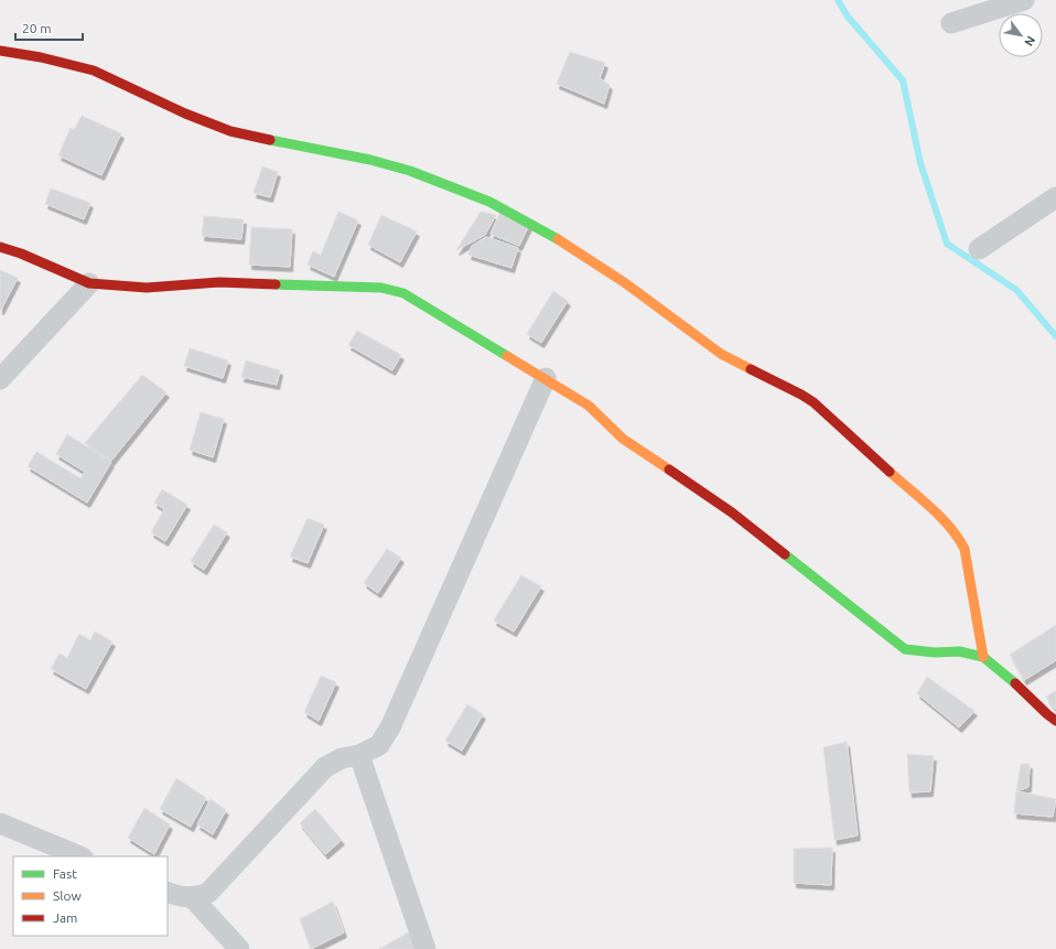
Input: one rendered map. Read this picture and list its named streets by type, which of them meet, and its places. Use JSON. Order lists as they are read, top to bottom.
{
  "legend": ["Fast", "Slow", "Jam"],
  "scale_bar": "20 m",
  "north": "bottom right"
}
